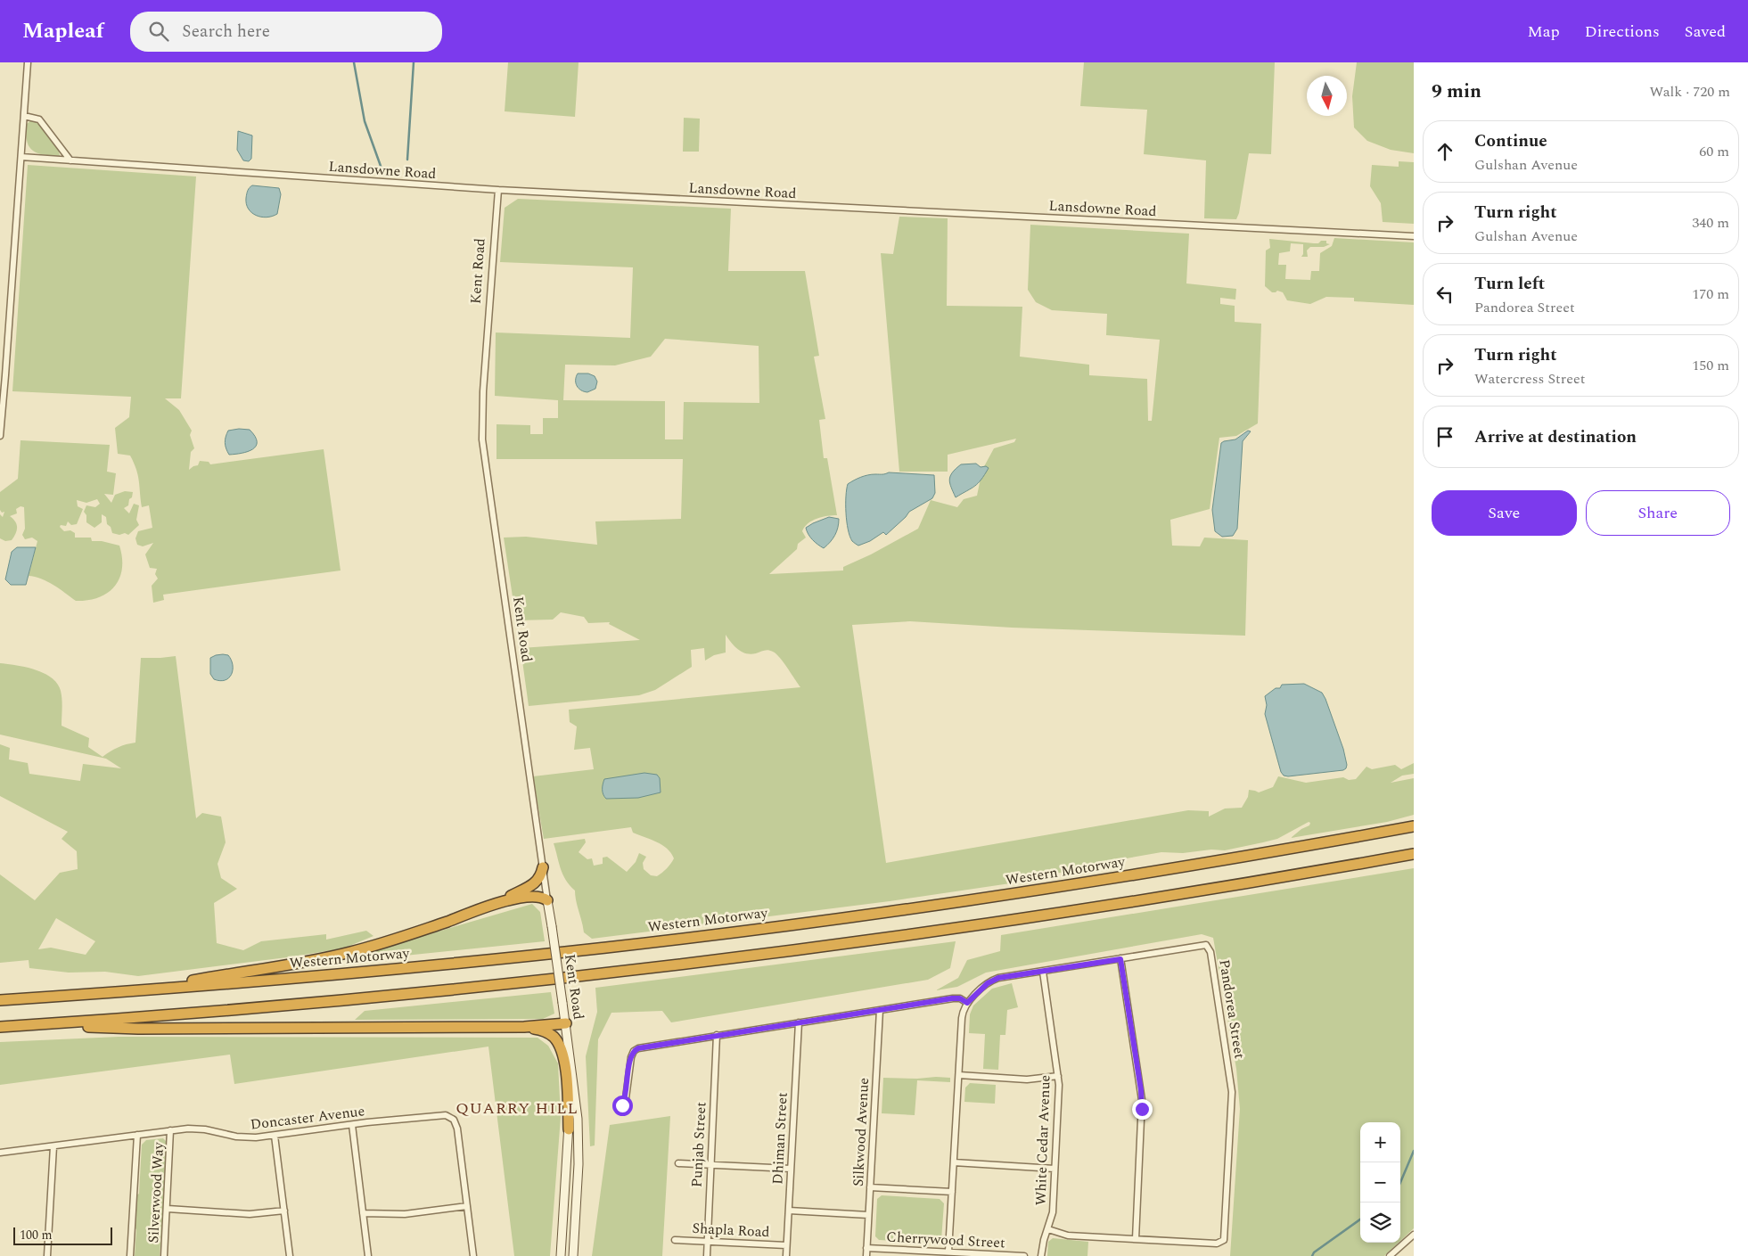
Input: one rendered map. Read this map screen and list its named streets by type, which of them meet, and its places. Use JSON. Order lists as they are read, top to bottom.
{
  "streets": {
    "highway": ["Western Motorway"],
    "main road": ["Kent Road"],
    "street": [
      "Lansdowne Road",
      "Pandorea Street",
      "Doncaster Avenue",
      "Silkwood Avenue",
      "Dhiman Street",
      "White Cedar Avenue",
      "Punjab Street",
      "Silverwood Way",
      "Shapla Road",
      "Cherrywood Street"
    ]
  },
  "crossings": [
    ["Lansdowne Road", "Kent Road"],
    ["Pandorea Street", "White Cedar Avenue"],
    ["Doncaster Avenue", "Silverwood Way"],
    ["Silkwood Avenue", "Cherrywood Street"],
    ["Dhiman Street", "Shapla Road"],
    ["Punjab Street", "Shapla Road"]
  ],
  "districts": ["QUARRY HILL"],
  "scale_bar": "100 m",
  "north": "bottom",
  "page": {
    "header": "Mapleaf",
    "search": "Search here",
    "nav": ["Map", "Directions", "Saved"],
    "heading": ["9 min", "Walk · 720 m"],
    "list": [
      ["Continue", "Gulshan Avenue", "60 m"],
      ["Turn right", "Gulshan Avenue", "340 m"],
      ["Turn left", "Pandorea Street", "170 m"],
      ["Turn right", "Watercress Street", "150 m"],
      "Arrive at destination"
    ],
    "buttons": ["Save", "Share"],
    "map_buttons": ["+", "−"],
    "scale": "100 m"
  }
}
